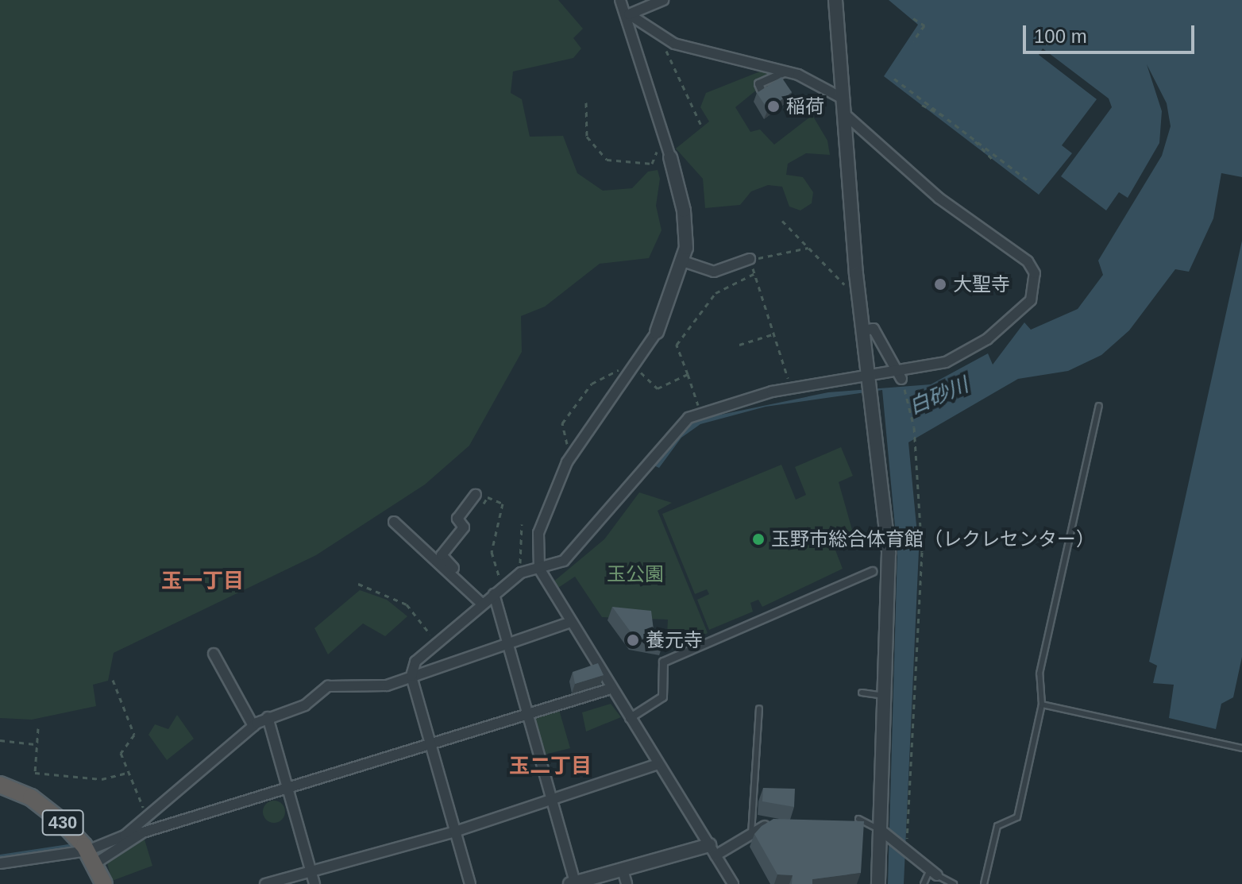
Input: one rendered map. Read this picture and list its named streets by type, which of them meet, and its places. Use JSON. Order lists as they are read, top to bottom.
{
  "streets": {
    "highway": ["430"]
  },
  "districts": ["玉一丁目", "玉二丁目"],
  "water": ["白砂川"],
  "parks": ["玉公園"],
  "places": [
    "稲荷",
    "大聖寺",
    "玉野市総合体育館（レクレセンター）",
    "養元寺"
  ],
  "scale_bar": "100 m"
}
